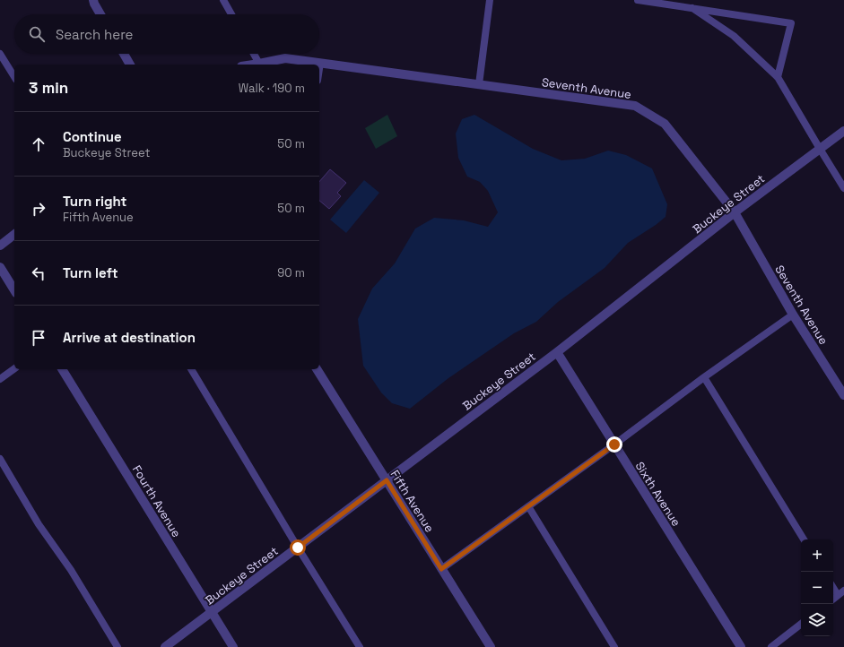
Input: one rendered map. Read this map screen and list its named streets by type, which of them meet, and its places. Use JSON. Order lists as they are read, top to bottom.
{
  "streets": {
    "street": [
      "Seventh Avenue",
      "Buckeye Street",
      "Sixth Avenue",
      "Fourth Avenue",
      "Fifth Avenue"
    ]
  },
  "crossings": [
    ["Seventh Avenue", "Buckeye Street"],
    ["Buckeye Street", "Sixth Avenue"],
    ["Buckeye Street", "Fourth Avenue"],
    ["Buckeye Street", "Fifth Avenue"]
  ],
  "page": {
    "search": "Search here",
    "heading": ["3 min", "Walk · 190 m"],
    "list": [
      ["Continue", "Buckeye Street", "50 m"],
      ["Turn right", "Fifth Avenue", "50 m"],
      ["Turn left", "90 m"],
      "Arrive at destination"
    ],
    "map_buttons": ["+", "−"]
  }
}
